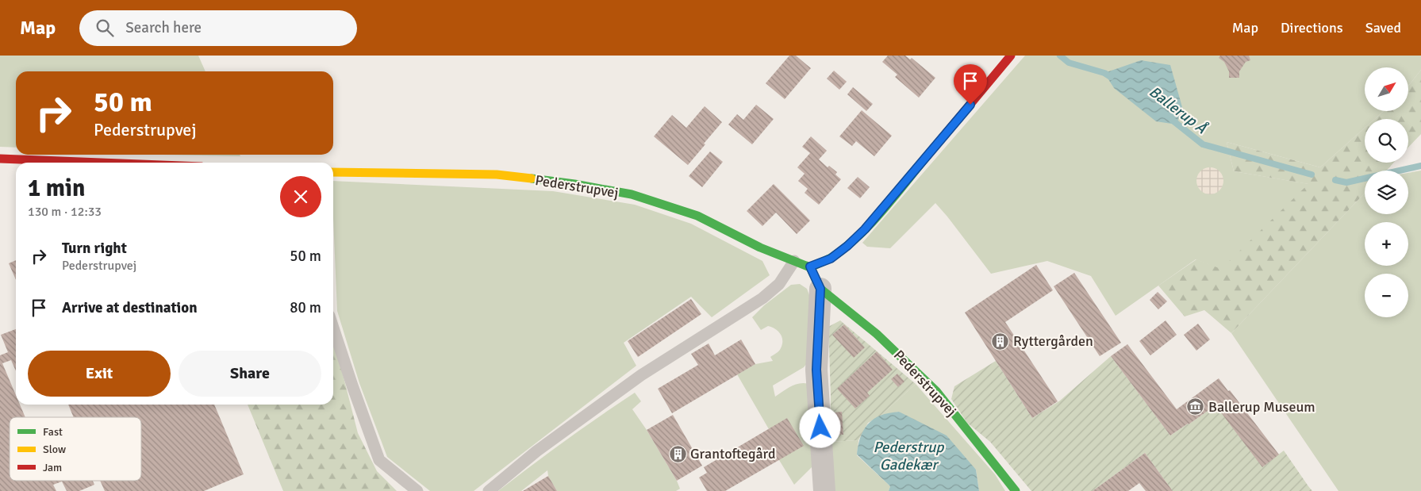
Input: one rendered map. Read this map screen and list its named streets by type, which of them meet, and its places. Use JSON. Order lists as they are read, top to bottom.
{
  "streets": {
    "street": ["Pederstrupvej"]
  },
  "water": ["Ballerup Å", "Pederstrup Gadekær"],
  "places": {
    "building": ["Ryttergården", "Grantoftegård"],
    "museum": ["Ballerup Museum"]
  },
  "legend": ["Fast", "Slow", "Jam"],
  "north": "top right",
  "page": {
    "header": "Map",
    "search": "Search here",
    "nav": ["Map", "Directions", "Saved"],
    "map_buttons": ["+", "−"],
    "turn": ["50 m", "Pederstrupvej"],
    "heading": ["1 min", "130 m · 12:33"],
    "list": [
      {
        "name": "Turn right",
        "note": "Pederstrupvej",
        "value": "50 m"
      },
      {
        "name": "Arrive at destination",
        "value": "80 m"
      }
    ],
    "buttons": ["Exit", "Share"]
  }
}
